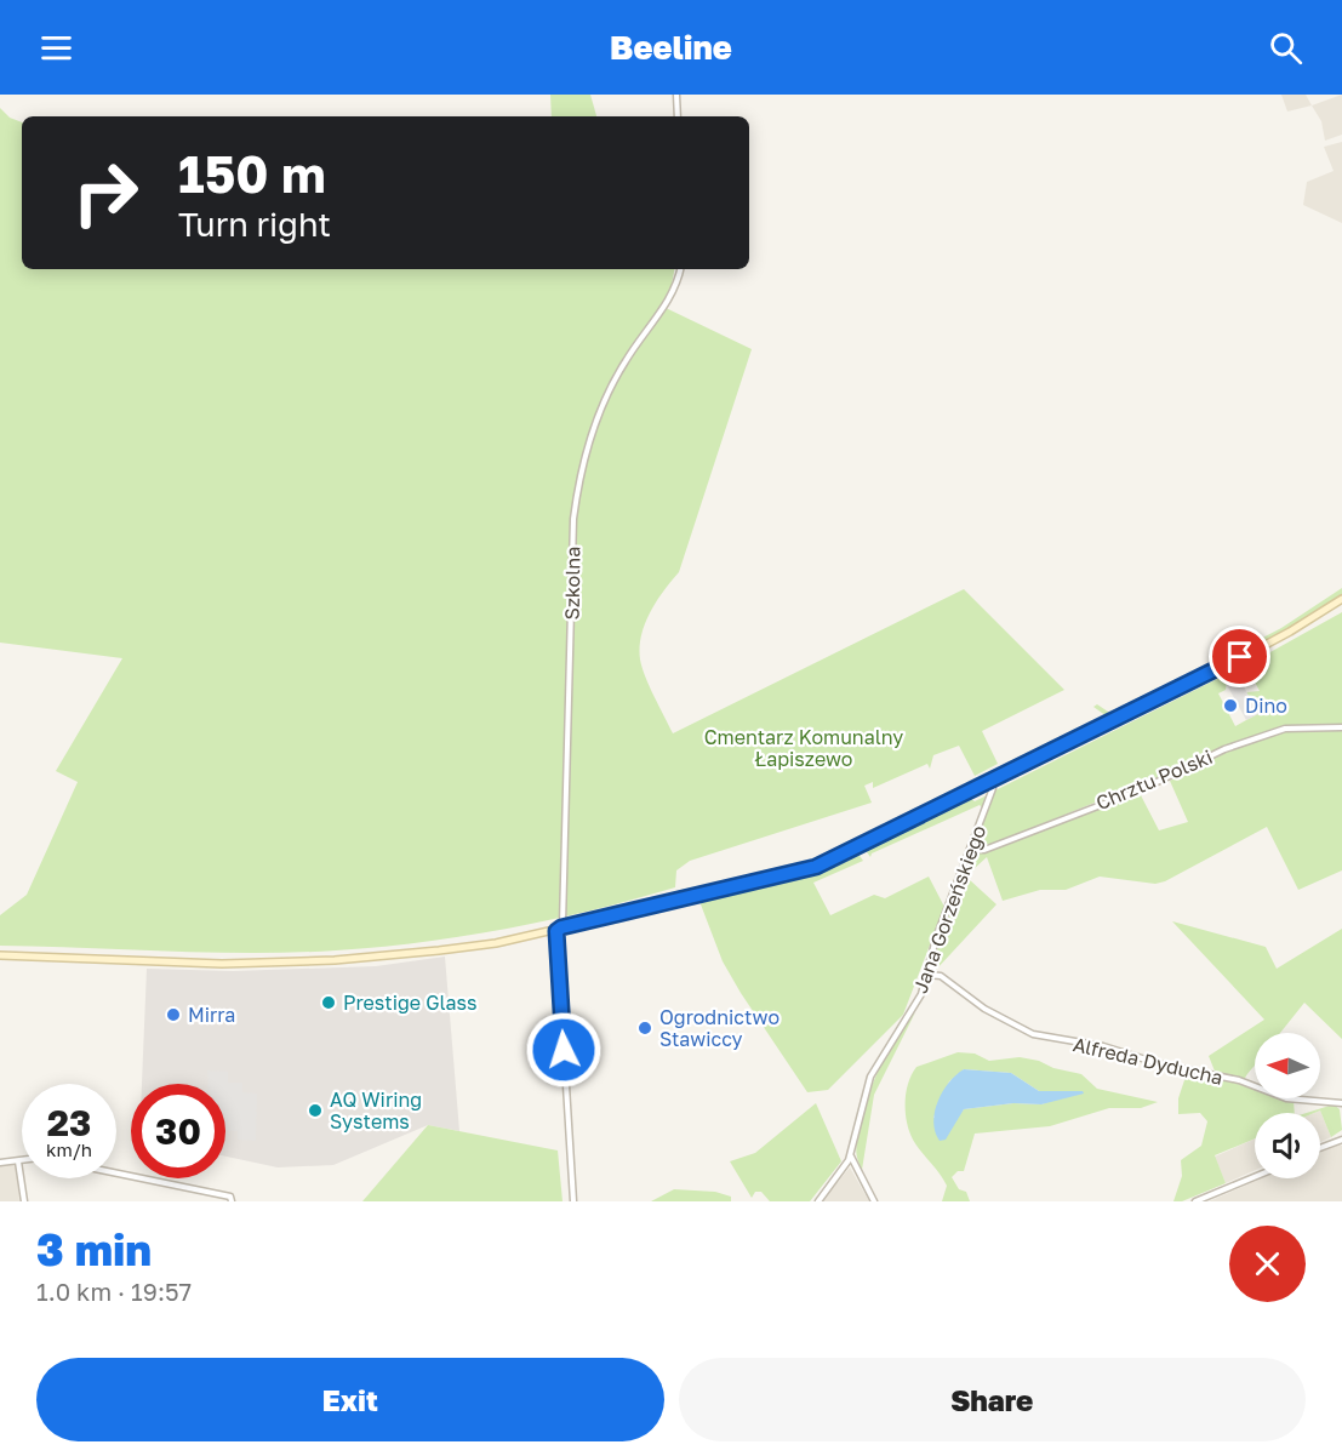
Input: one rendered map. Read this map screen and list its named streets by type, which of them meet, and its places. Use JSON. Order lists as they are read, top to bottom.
{
  "streets": {
    "street": [
      "Szkolna",
      "Chrztu Polski",
      "Jana Gorzeńskiego",
      "Alfreda Dyducha"
    ]
  },
  "crossings": [
    ["Chrztu Polski", "Jana Gorzeńskiego"],
    ["Jana Gorzeńskiego", "Alfreda Dyducha"]
  ],
  "parks": ["Cmentarz Komunalny Łapiszewo"],
  "places": [
    "Dino",
    "Prestige Glass",
    "Mirra",
    "Ogrodnictwo Stawiccy",
    "AQ Wiring Systems"
  ],
  "north": "left",
  "page": {
    "header": "Beeline",
    "turn": ["150 m", "Turn right"],
    "speed": "23 km/h",
    "limit": "30",
    "heading": ["3 min", "1.0 km · 19:57"],
    "buttons": ["Exit", "Share"]
  }
}
